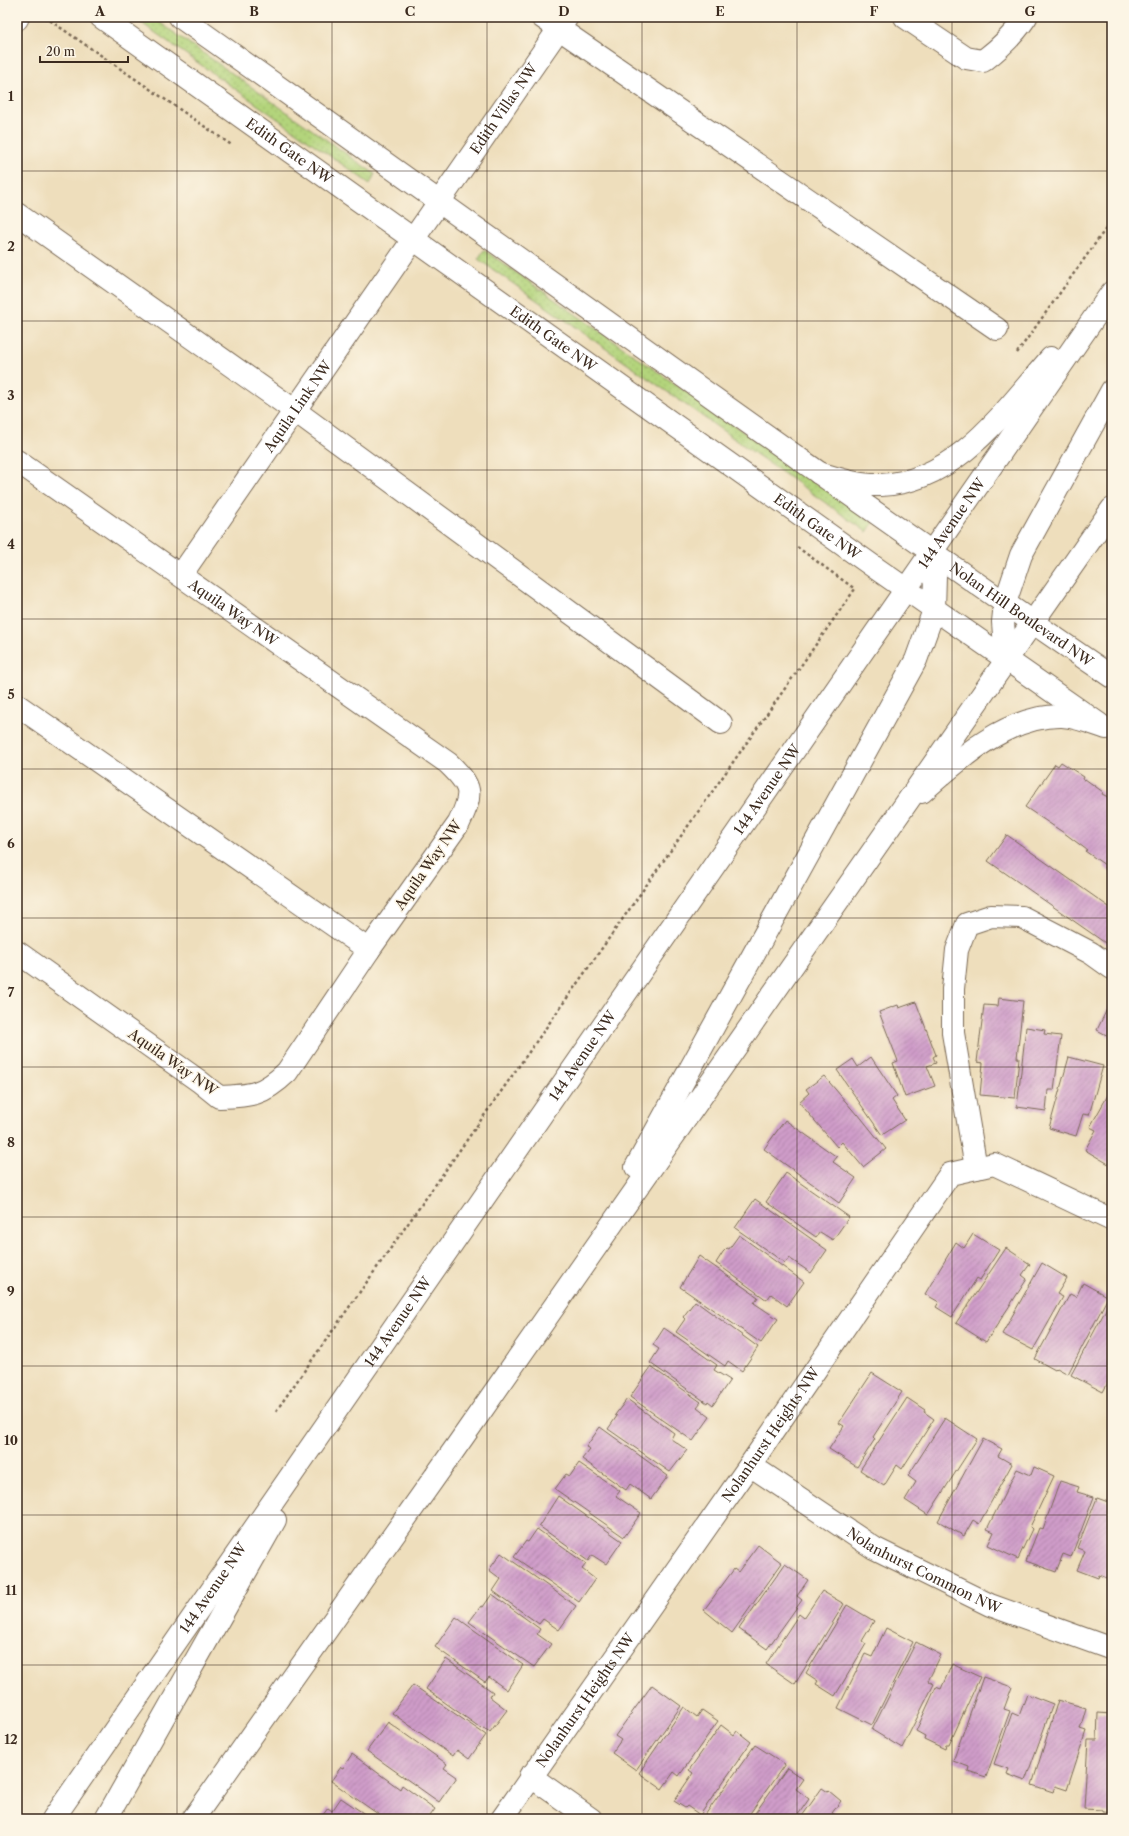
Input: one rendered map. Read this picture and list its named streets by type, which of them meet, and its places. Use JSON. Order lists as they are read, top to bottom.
{
  "streets": {
    "street": [
      "Edith Villas NW",
      "Edith Gate NW",
      "Aquila Link NW",
      "144 Avenue NW",
      "Aquila Way NW",
      "Nolan Hill Boulevard NW",
      "Nolanhurst Heights NW",
      "Nolanhurst Common NW"
    ]
  },
  "crossings": [
    ["Edith Villas NW", "Edith Gate NW"],
    ["Edith Villas NW", "Aquila Link NW"],
    ["Edith Gate NW", "Aquila Link NW"],
    ["Edith Gate NW", "144 Avenue NW"],
    ["Aquila Link NW", "Aquila Way NW"],
    ["144 Avenue NW", "Nolan Hill Boulevard NW"],
    ["Nolanhurst Heights NW", "Nolanhurst Common NW"]
  ],
  "scale_bar": "20 m",
  "grid": {
    "columns": [
      "A",
      "B",
      "C",
      "D",
      "E",
      "F",
      "G"
    ],
    "rows": [
      "1",
      "2",
      "3",
      "4",
      "5",
      "6",
      "7",
      "8",
      "9",
      "10",
      "11",
      "12"
    ]
  }
}
